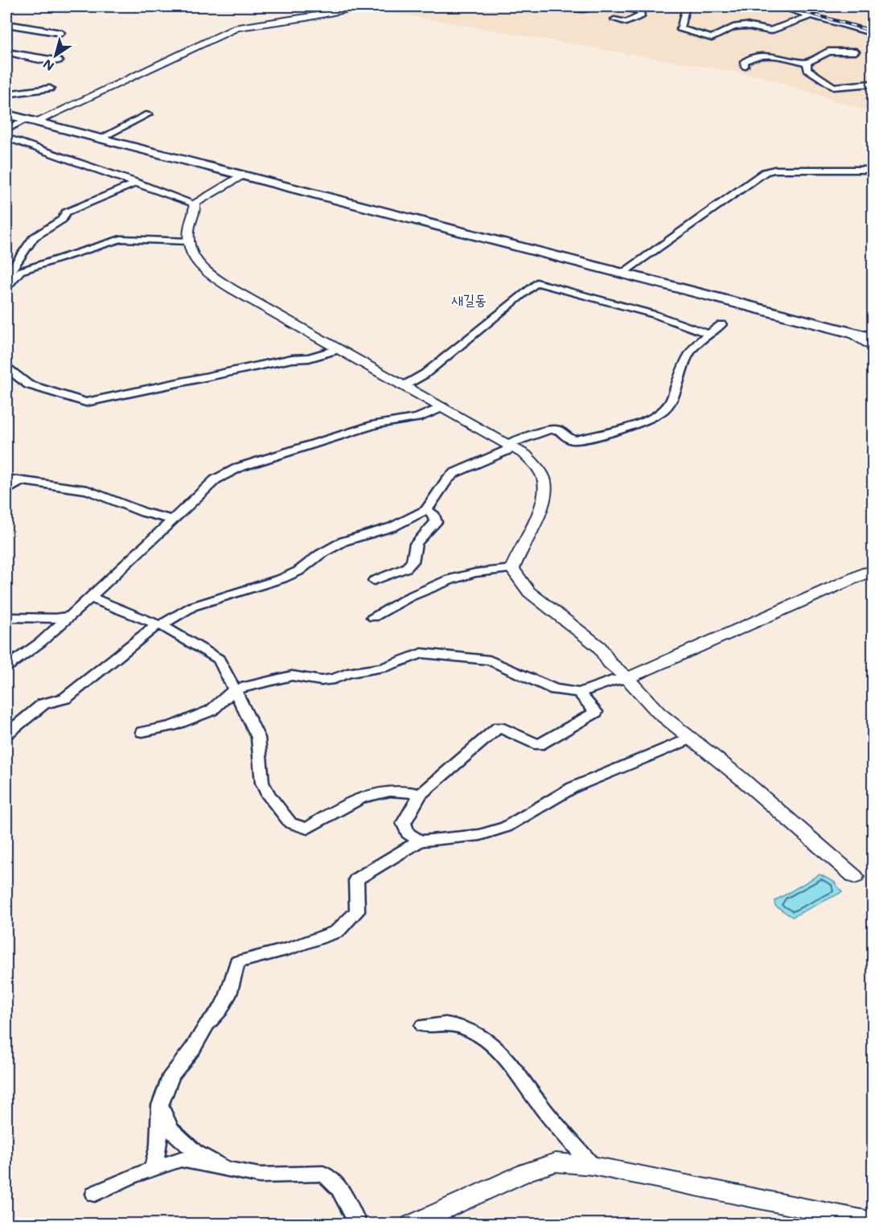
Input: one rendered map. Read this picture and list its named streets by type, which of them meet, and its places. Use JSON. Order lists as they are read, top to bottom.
{
  "districts": ["새길동"],
  "north": "bottom left"
}
